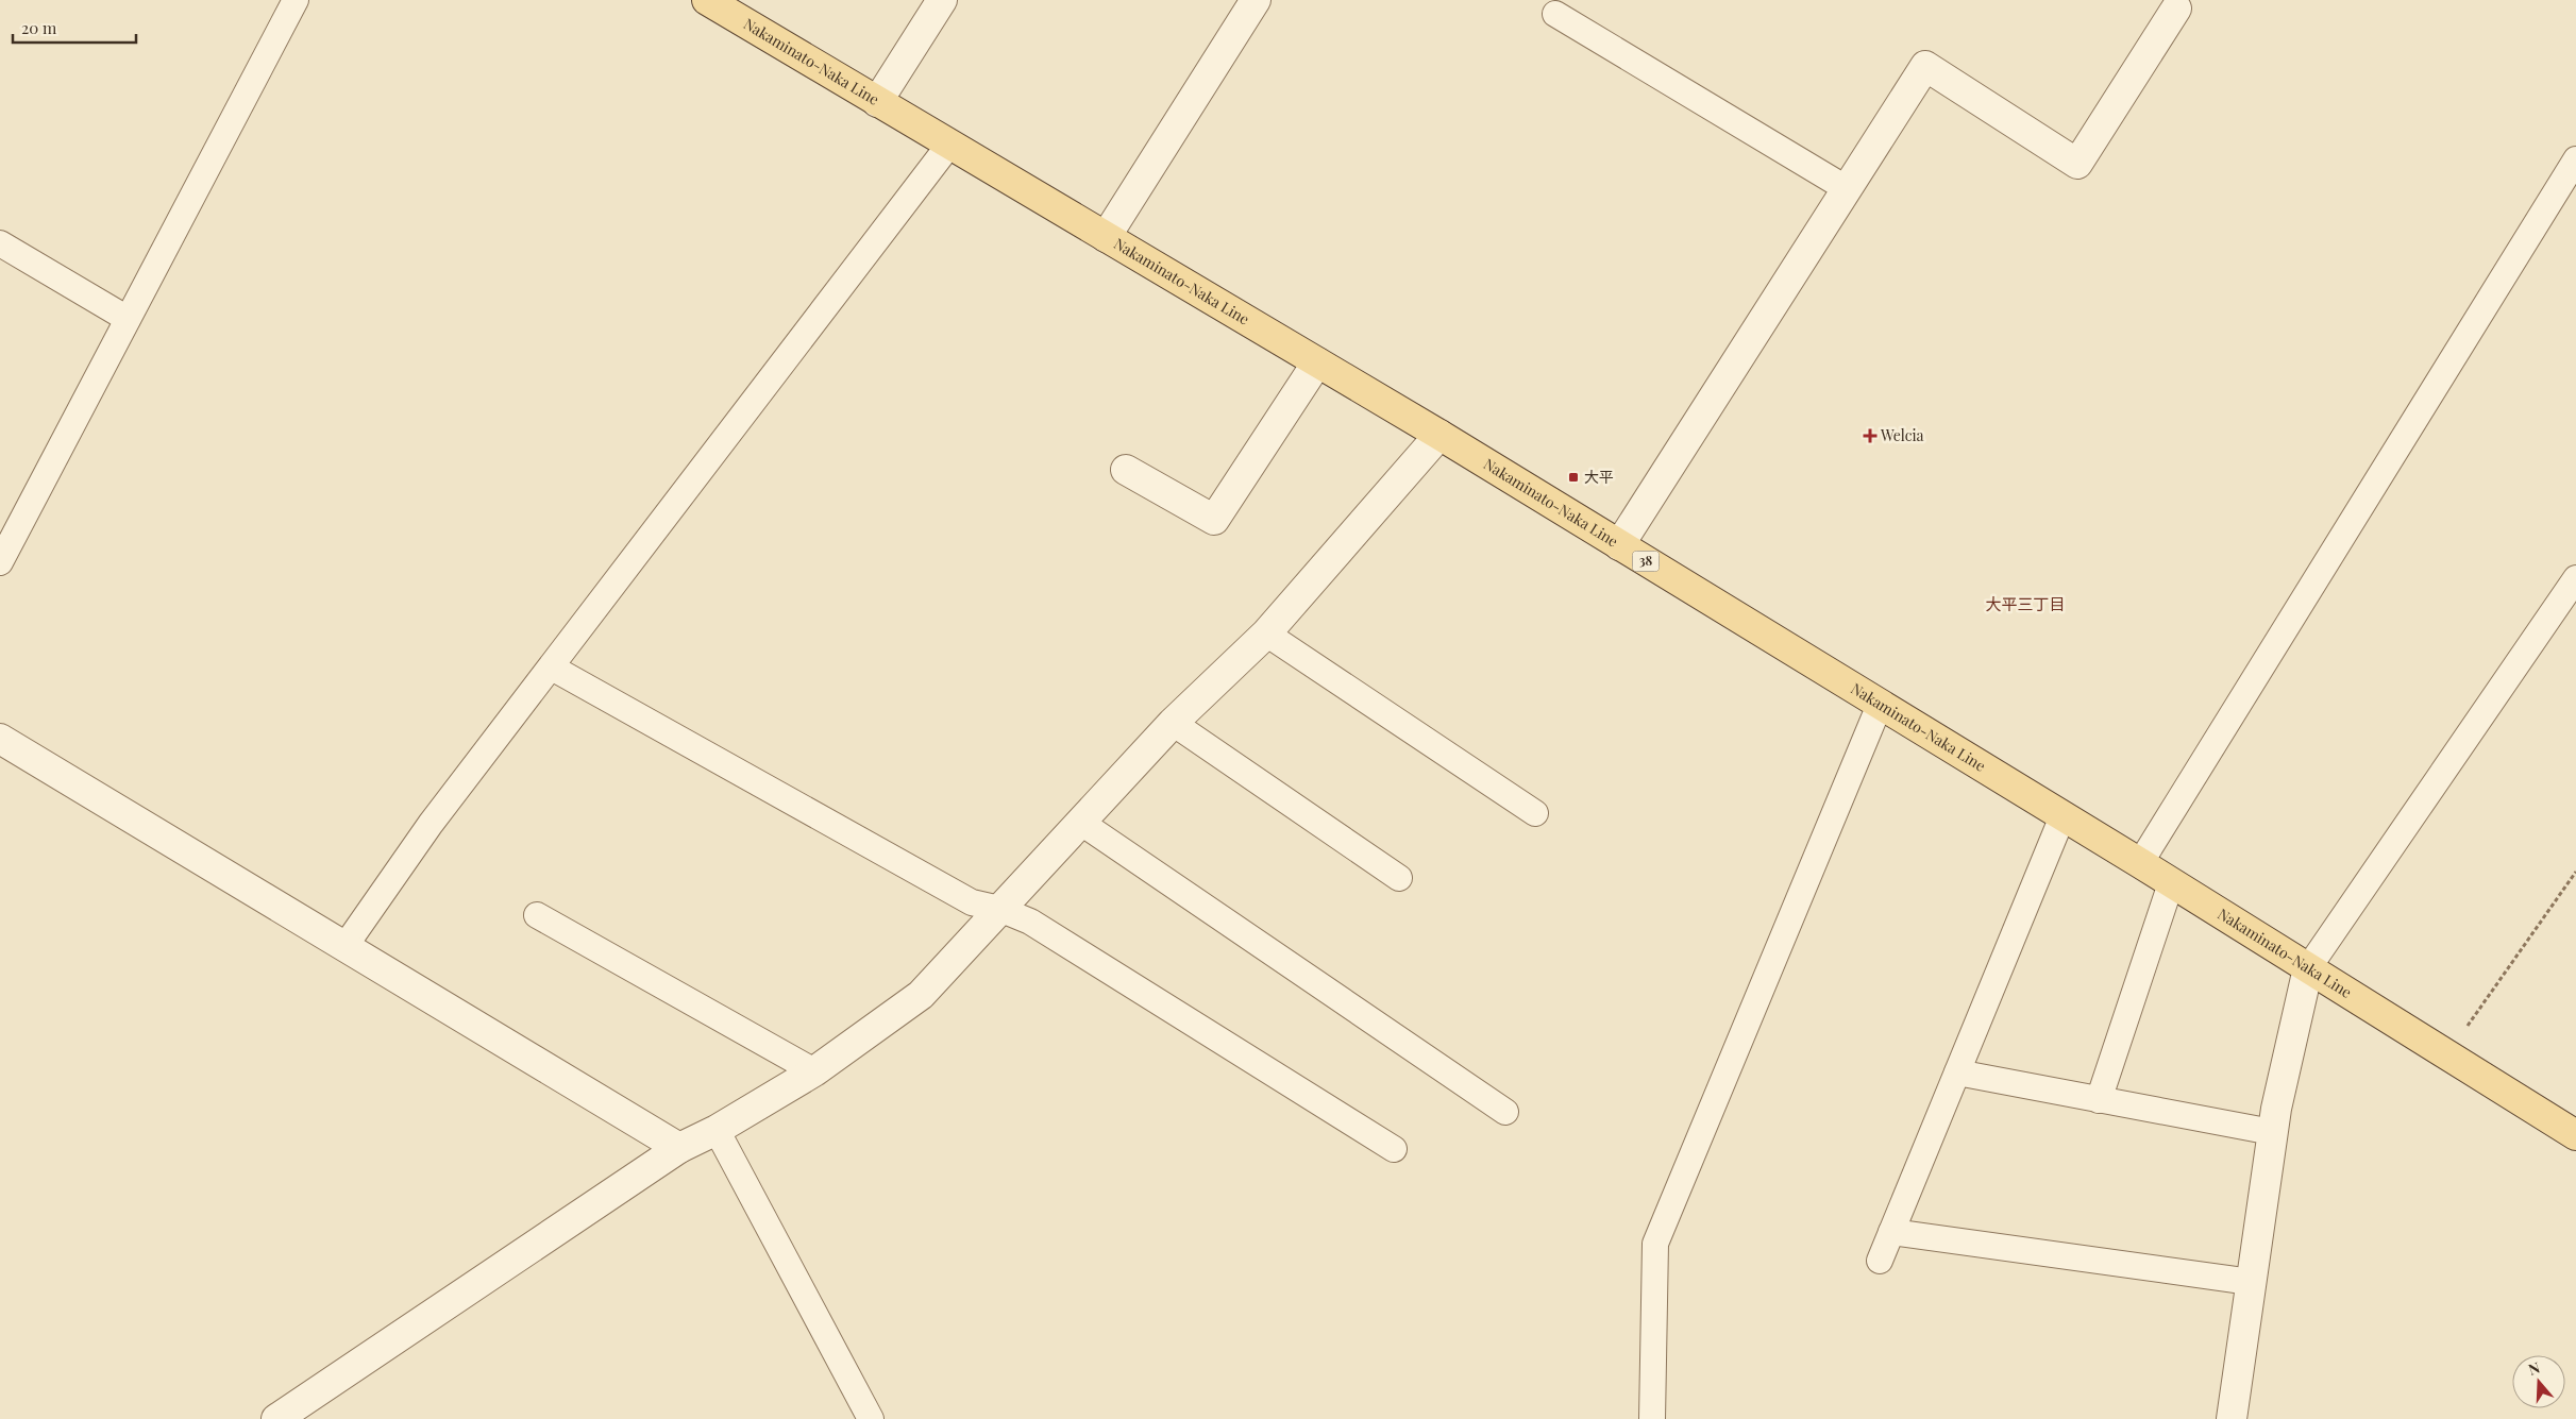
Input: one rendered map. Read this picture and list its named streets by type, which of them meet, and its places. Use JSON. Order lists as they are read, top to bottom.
{
  "streets": {
    "main road": ["Nakaminato-Naka Line", "38"]
  },
  "districts": ["大平三丁目"],
  "places": {
    "health": ["Welcia"],
    "transit": ["大平"]
  },
  "scale_bar": "20 m",
  "north": "top"
}
